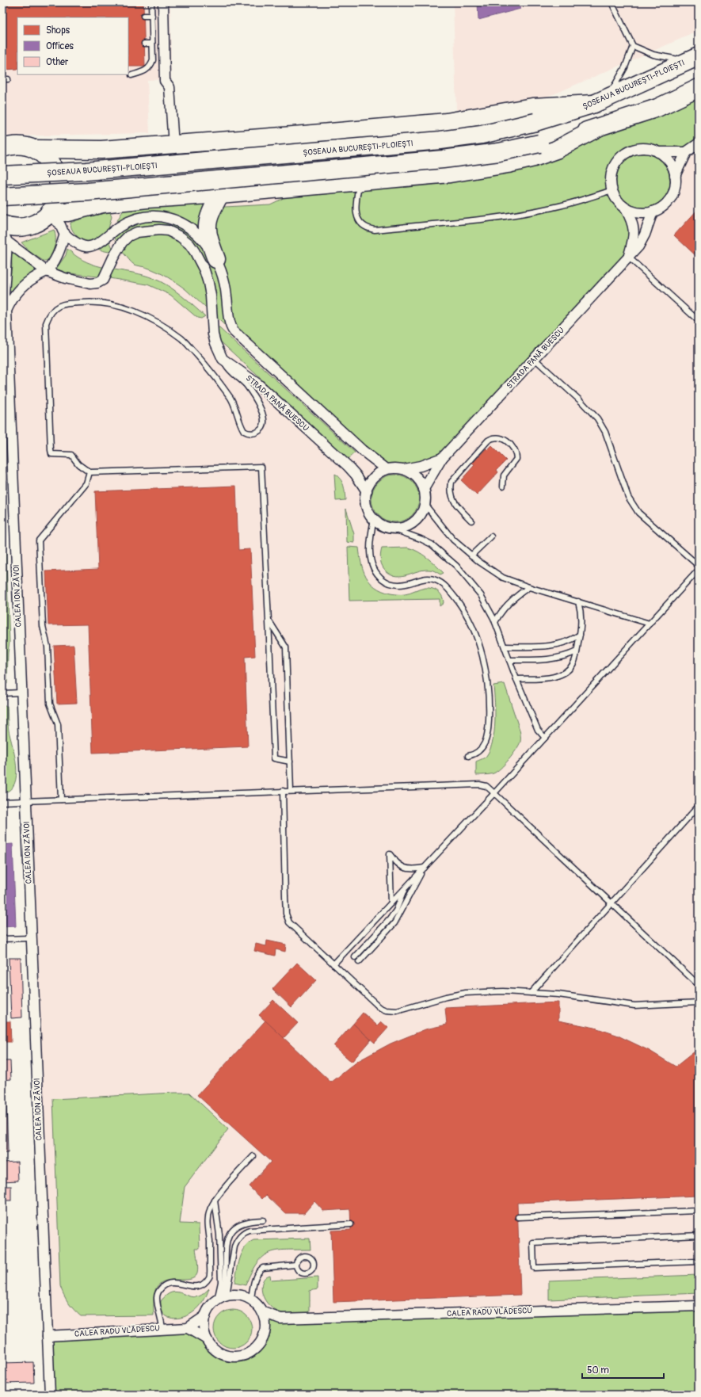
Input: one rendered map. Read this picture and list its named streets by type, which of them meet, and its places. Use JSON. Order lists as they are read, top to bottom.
{
  "streets": {
    "highway": ["ȘOSEAUA BUCUREȘTI-PLOIEȘTI"],
    "street": ["STRADA PANĂ BUESCU", "CALEA ION ZĂVOI", "CALEA RADU VLĂDESCU"]
  },
  "crossings": [
    ["CALEA ION ZĂVOI", "CALEA RADU VLĂDESCU"]
  ],
  "legend": ["Shops", "Offices", "Other"],
  "scale_bar": "50 m"
}
